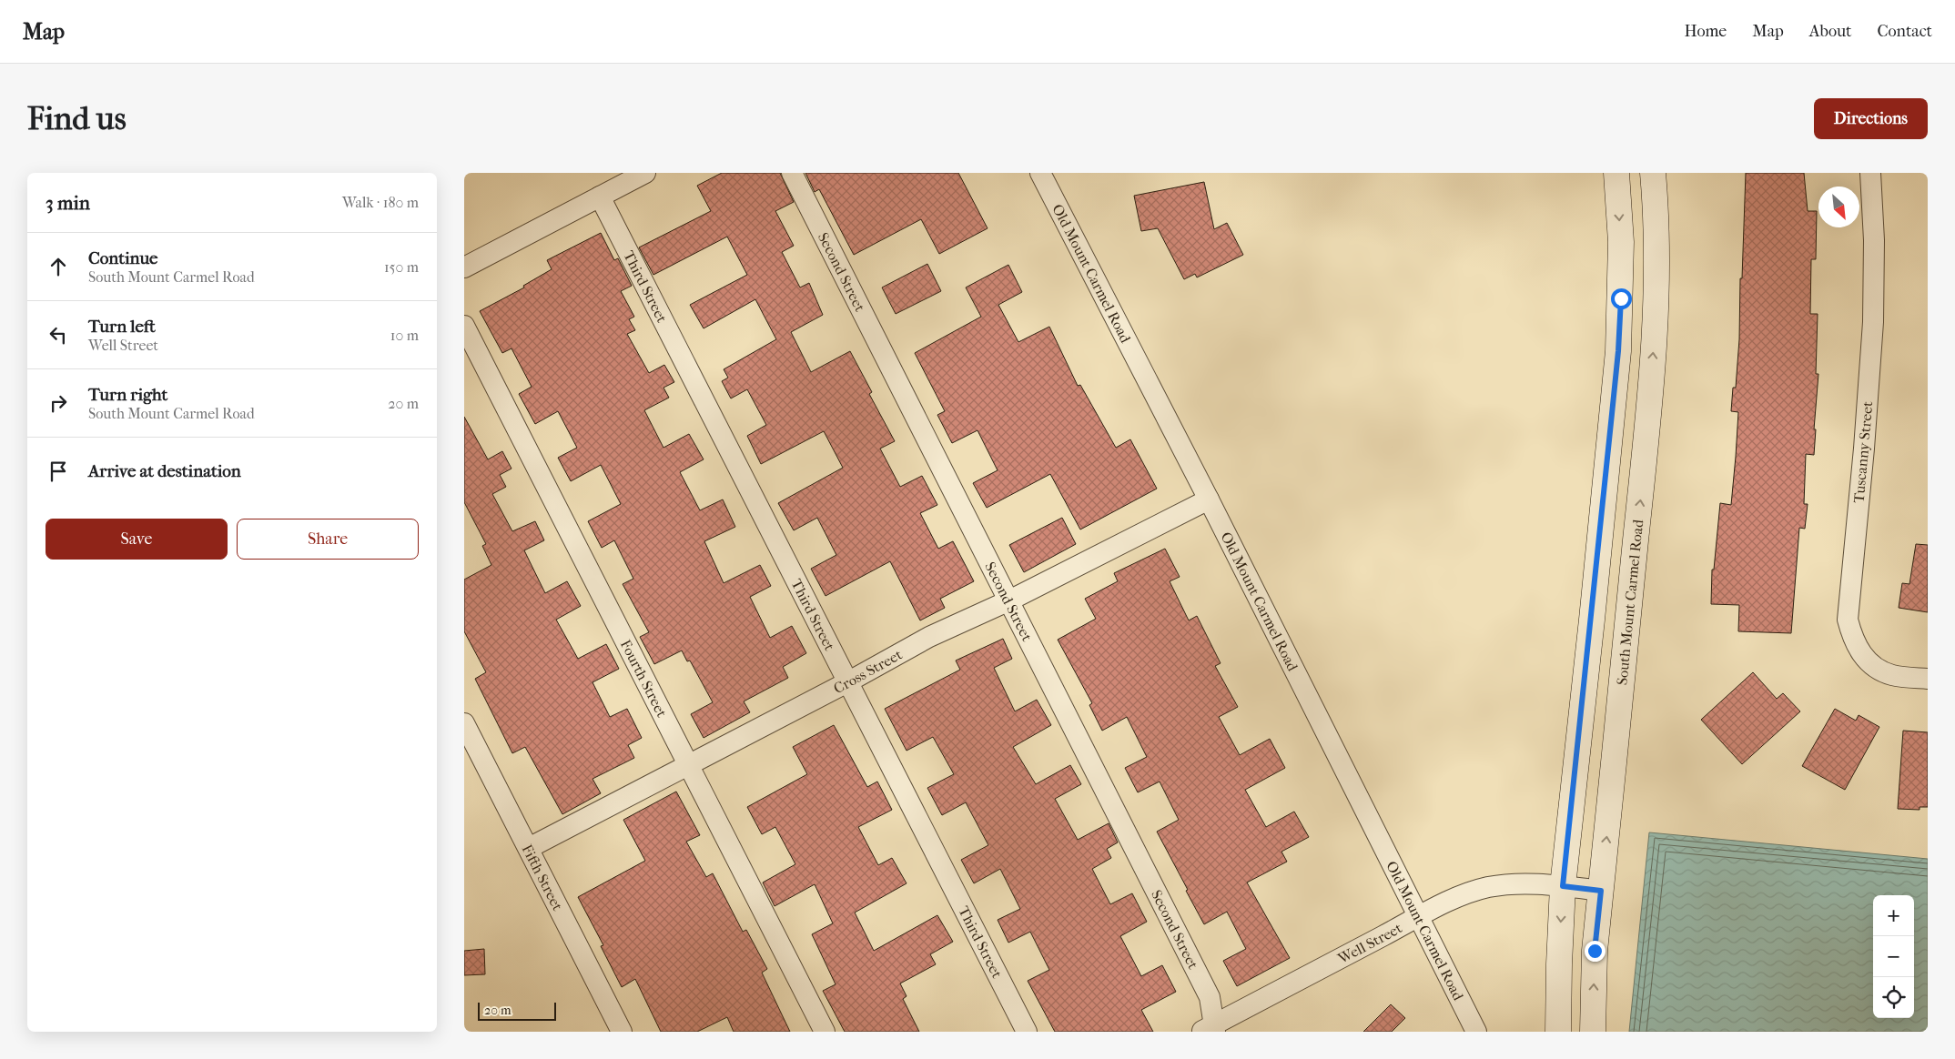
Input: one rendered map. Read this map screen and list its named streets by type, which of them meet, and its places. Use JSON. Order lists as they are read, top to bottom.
{
  "streets": {
    "street": [
      "Second Street",
      "Old Mount Carmel Road",
      "Third Street",
      "Tuscanny Street",
      "South Mount Carmel Road",
      "Cross Street",
      "Fourth Street",
      "Fifth Street",
      "Well Street"
    ]
  },
  "crossings": [
    ["Second Street", "Cross Street"],
    ["Second Street", "Well Street"],
    ["Old Mount Carmel Road", "Cross Street"],
    ["Old Mount Carmel Road", "Well Street"],
    ["Third Street", "Cross Street"],
    ["South Mount Carmel Road", "Well Street"],
    ["Cross Street", "Fourth Street"],
    ["Cross Street", "Fifth Street"]
  ],
  "scale_bar": "20 m",
  "north": "bottom right",
  "page": {
    "header": "Map",
    "nav": [
      "Home",
      "Map",
      "About",
      "Contact"
    ],
    "buttons": [
      "Directions",
      ["Save", "Share"]
    ],
    "title": "Find us",
    "heading": ["3 min", "Walk · 180 m"],
    "list": [
      ["Continue", "South Mount Carmel Road", "150 m"],
      ["Turn left", "Well Street", "10 m"],
      ["Turn right", "South Mount Carmel Road", "20 m"],
      "Arrive at destination"
    ],
    "map_buttons": ["+", "−"],
    "scale": "20 m"
  }
}
